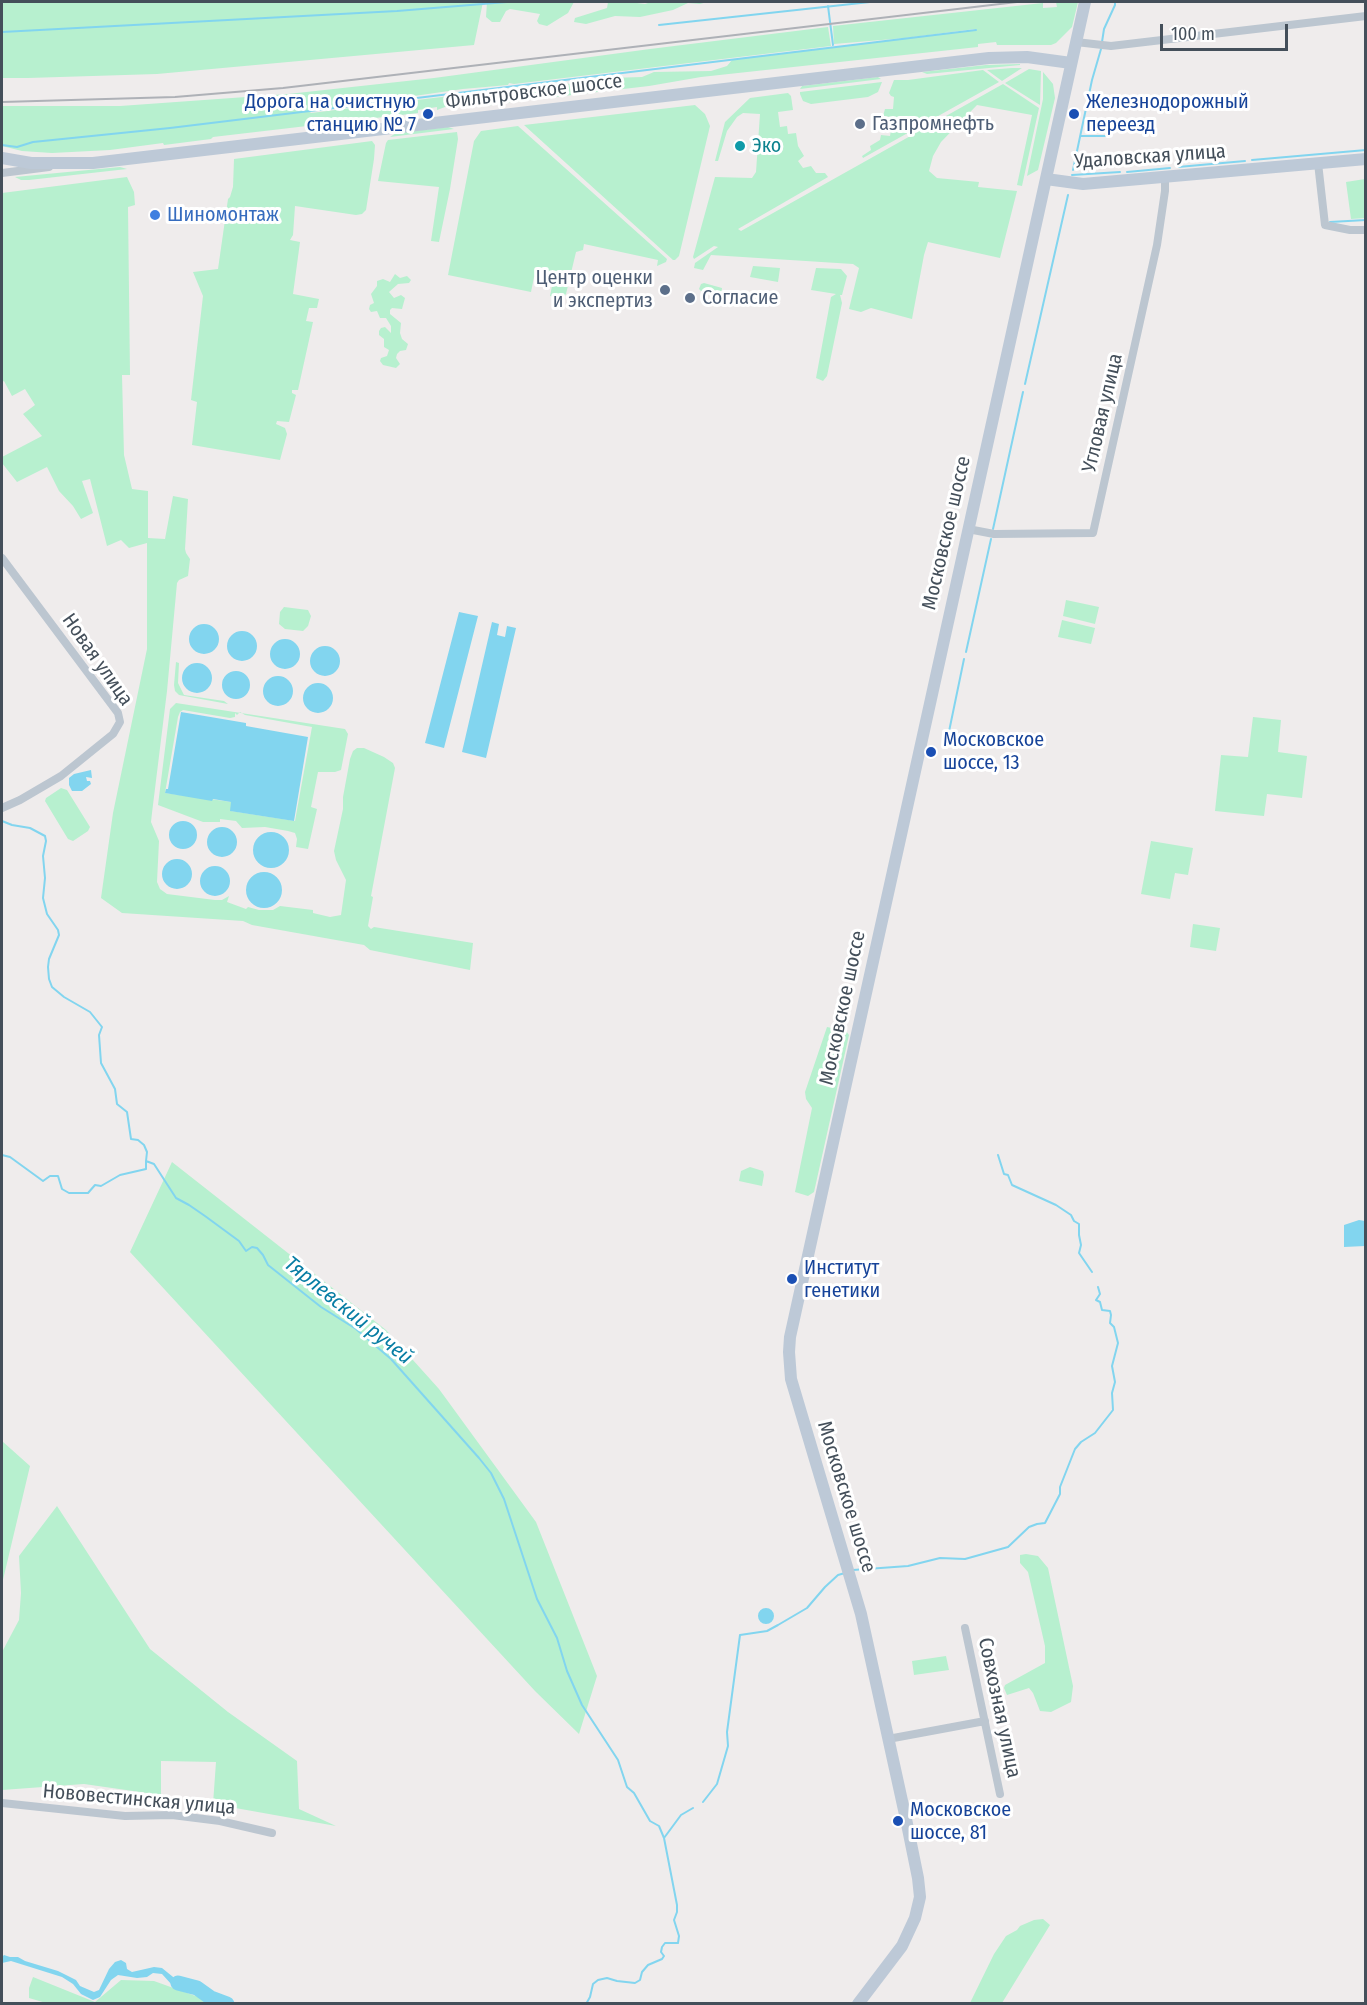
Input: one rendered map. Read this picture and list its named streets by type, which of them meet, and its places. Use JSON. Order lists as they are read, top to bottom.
{
  "streets": {
    "main road": ["Фильтровское шоссе", "Удаловская улица", "Московское шоссе"],
    "street": [
      "Угловая улица",
      "Новая улица",
      "Совхозная улица",
      "Нововестинская улица"
    ]
  },
  "crossings": [
    ["Фильтровское шоссе", "Московское шоссе"],
    ["Удаловская улица", "Угловая улица"],
    ["Удаловская улица", "Московское шоссе"],
    ["Угловая улица", "Московское шоссе"]
  ],
  "water": ["Тярлевский ручей"],
  "places": [
    "Дорога на очистную станцию № 7",
    "Железнодорожный переезд",
    "Газпромнефть",
    "Эко",
    "Шиномонтаж",
    "Центр оценки и экспертиз",
    "Согласие",
    "Московское шоссе, 13",
    "Институт генетики",
    "Московское шоссе, 81"
  ],
  "scale_bar": "100 m"
}
